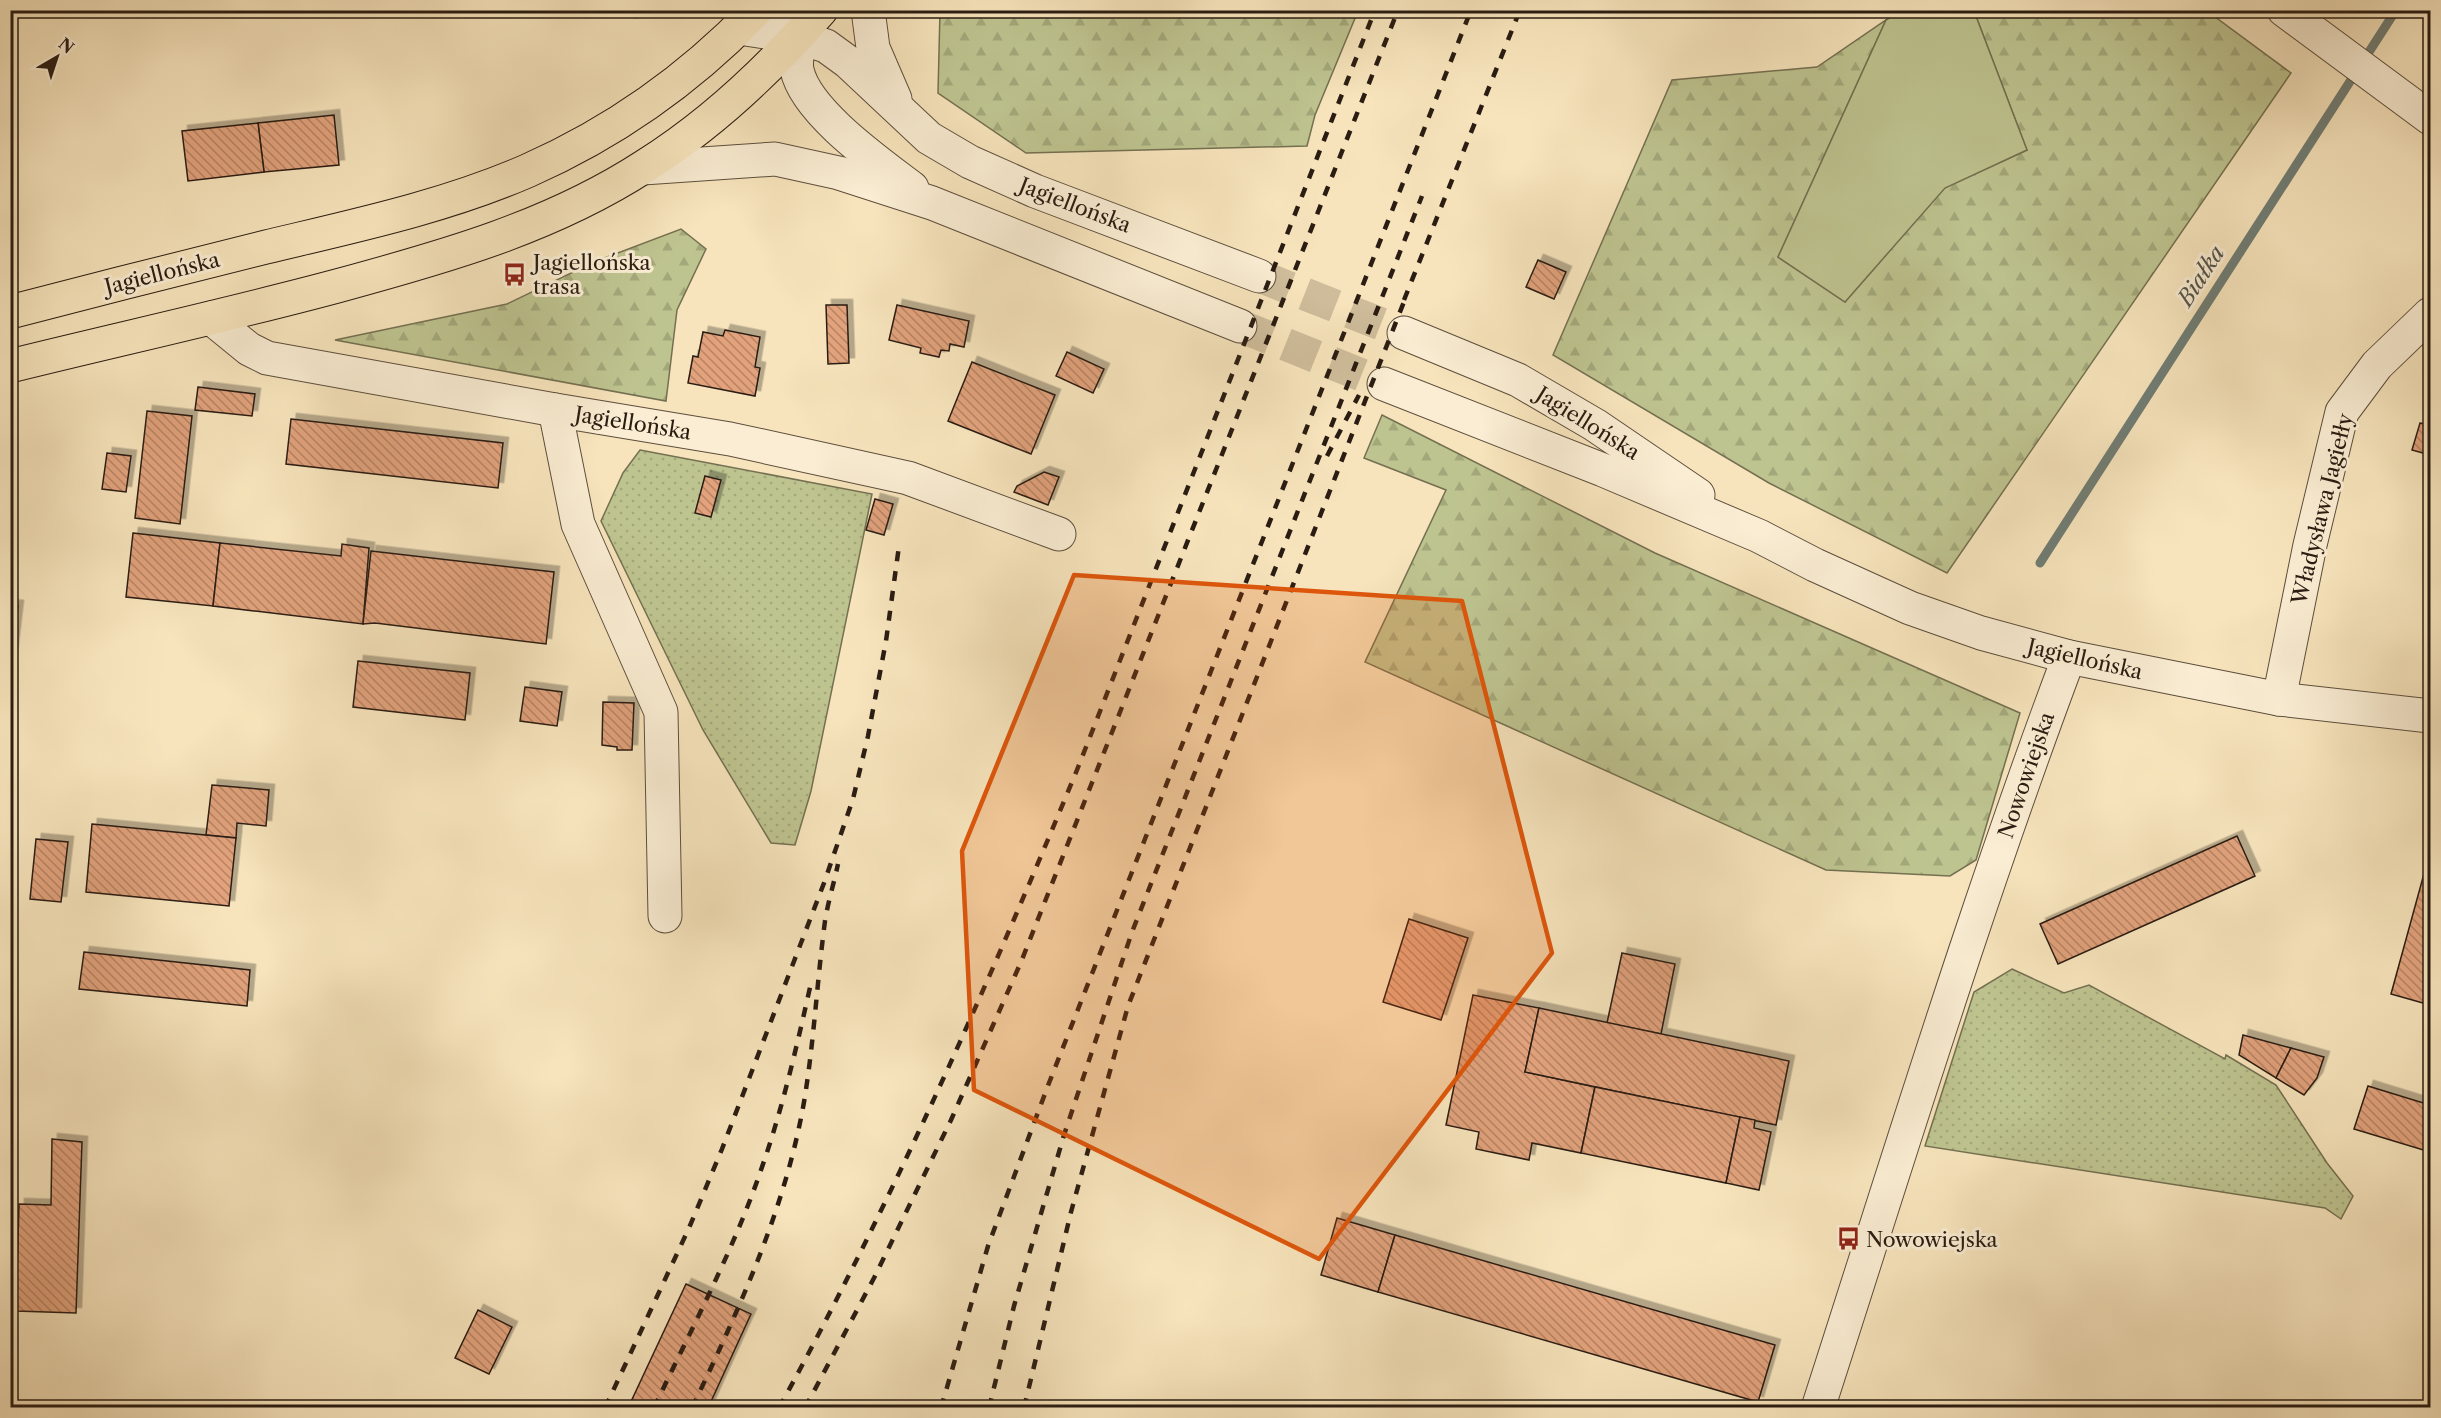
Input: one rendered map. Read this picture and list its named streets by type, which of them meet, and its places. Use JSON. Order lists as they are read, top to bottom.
{
  "streets": {
    "main road": ["Jagiellońska"],
    "street": ["Władysława Jagiełły", "Nowowiejska"]
  },
  "crossings": [
    ["Jagiellońska", "Władysława Jagiełły"],
    ["Jagiellońska", "Nowowiejska"]
  ],
  "water": ["Białka"],
  "places": {
    "bus stop": ["Jagiellońska trasa", "Nowowiejska"]
  },
  "north": "top right"
}
